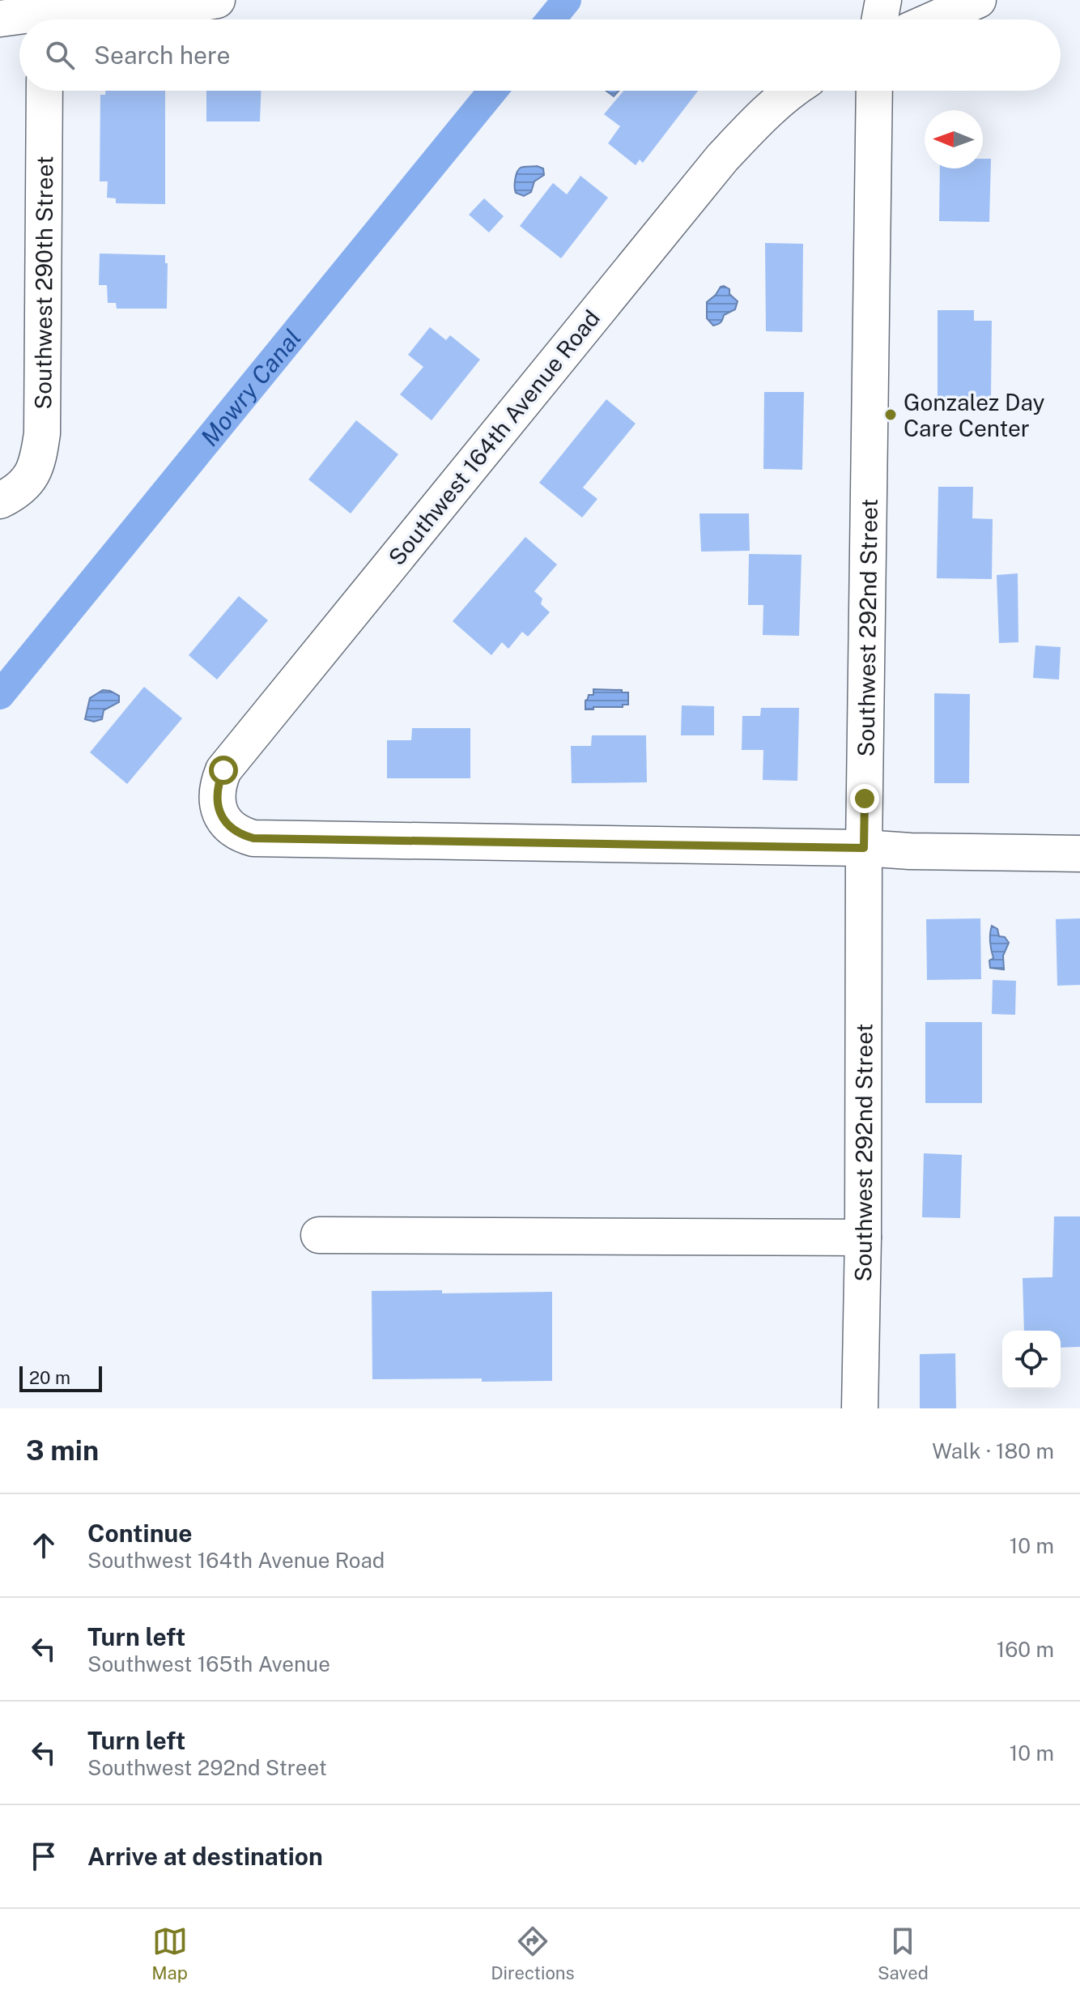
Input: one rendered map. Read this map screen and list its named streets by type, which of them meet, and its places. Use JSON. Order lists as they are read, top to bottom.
{
  "streets": {
    "street": ["Southwest 290th Street", "Southwest 164th Avenue Road", "Southwest 292nd Street"]
  },
  "crossings": [
    ["Southwest 164th Avenue Road", "Southwest 292nd Street"]
  ],
  "water": ["Mowry Canal"],
  "places": ["Gonzalez Day Care Center"],
  "scale_bar": "20 m",
  "north": "left",
  "page": {
    "search": "Search here",
    "scale": "20 m",
    "heading": ["3 min", "Walk · 180 m"],
    "list": [
      ["Continue", "Southwest 164th Avenue Road", "10 m"],
      ["Turn left", "Southwest 165th Avenue", "160 m"],
      ["Turn left", "Southwest 292nd Street", "10 m"],
      "Arrive at destination"
    ],
    "nav": ["Map", "Directions", "Saved"]
  }
}
